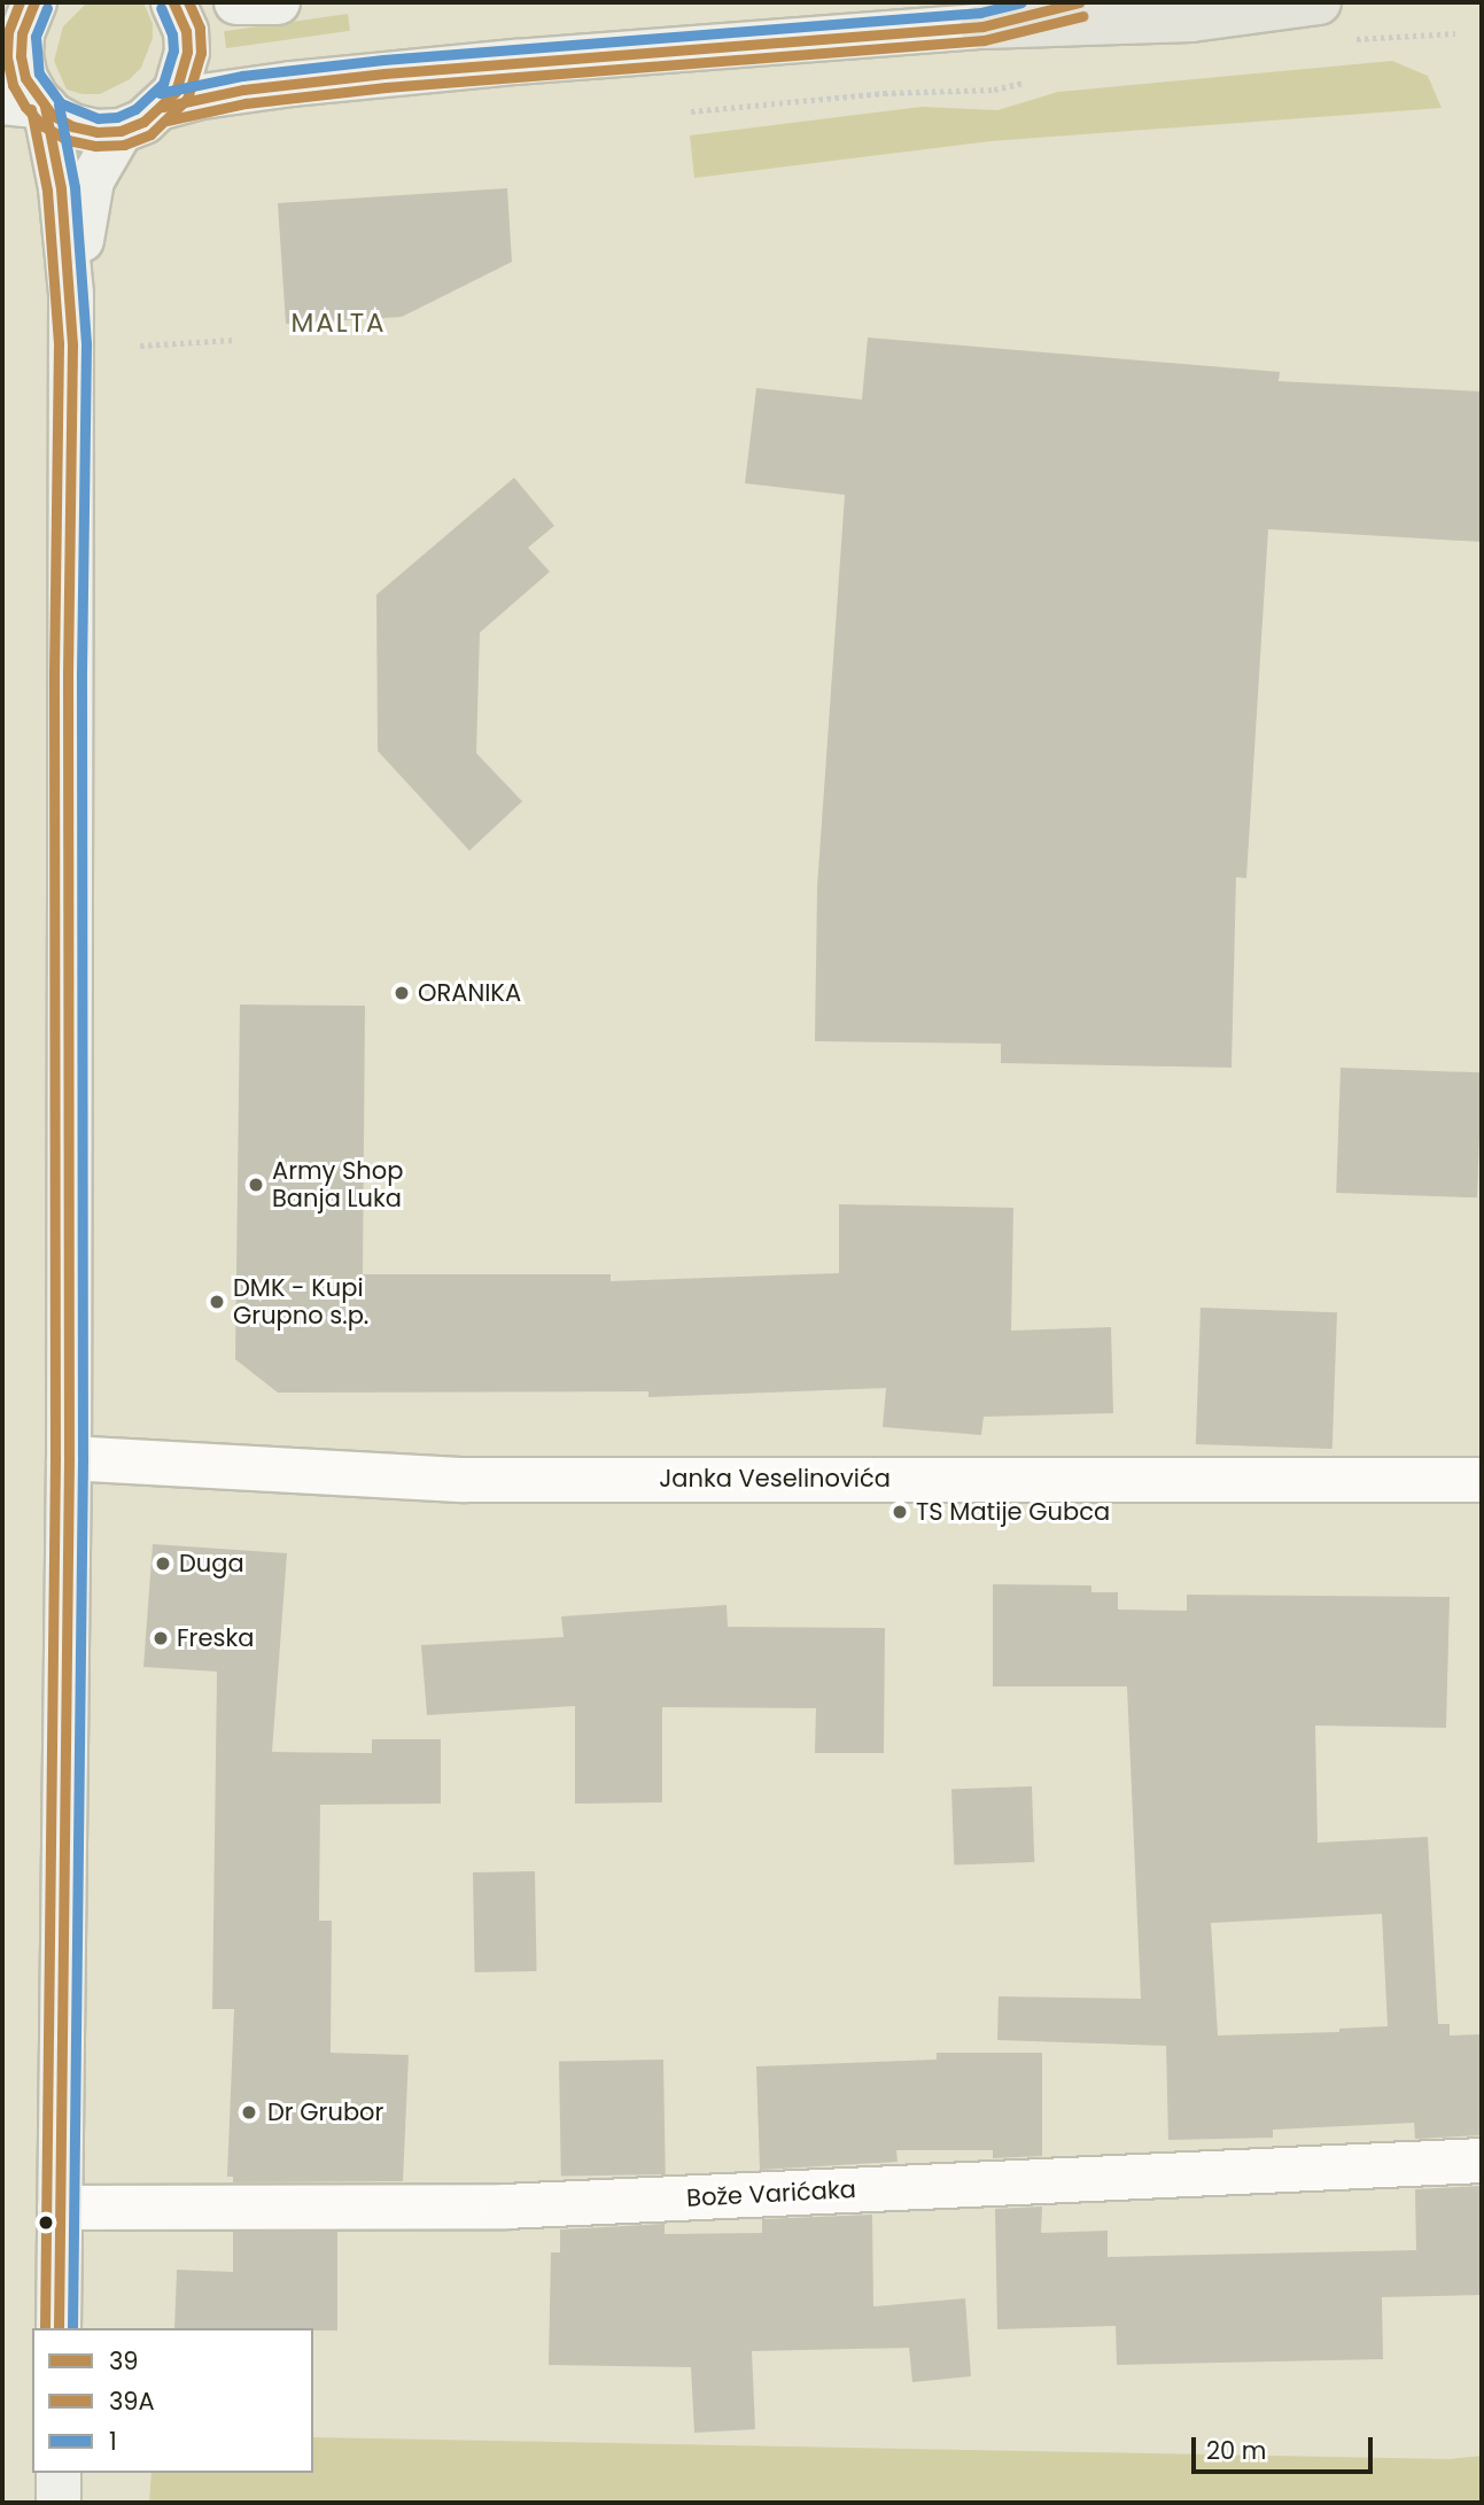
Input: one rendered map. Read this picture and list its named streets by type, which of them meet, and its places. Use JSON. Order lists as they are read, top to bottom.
{
  "streets": {
    "street": ["Janka Veselinovića", "Bože Varićaka"]
  },
  "districts": ["MALTA"],
  "places": [
    "ORANIKA",
    "Army Shop Banja Luka",
    "DMK - Kupi Grupno s.p.",
    "TS Matije Gubca",
    "Duga",
    "Freska",
    "Dr Grubor"
  ],
  "lines": ["transit line 39", "transit line 39A", "transit line 1"],
  "legend": ["39", "39A", "1"],
  "scale_bar": "20 m"
}
